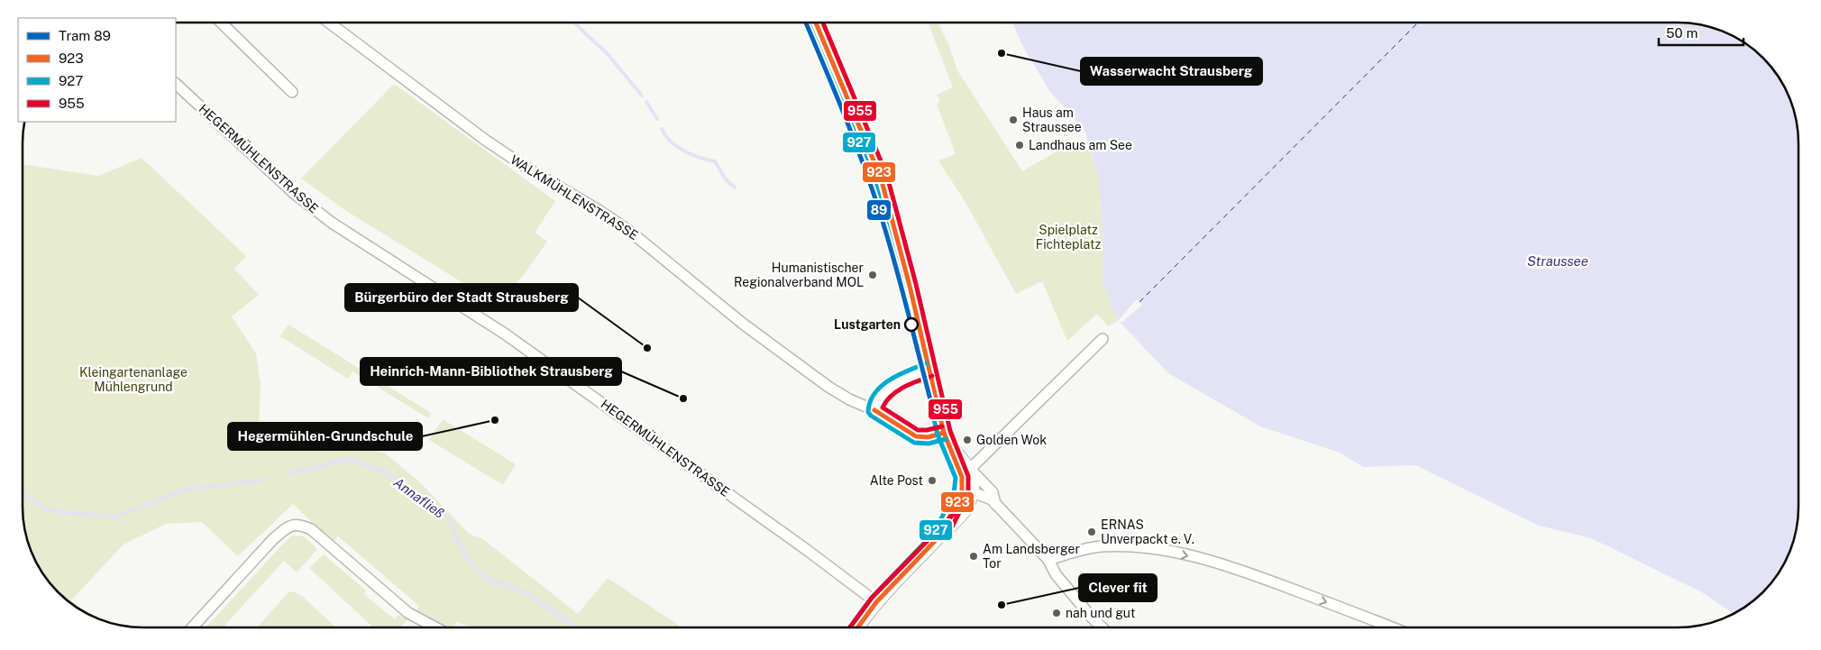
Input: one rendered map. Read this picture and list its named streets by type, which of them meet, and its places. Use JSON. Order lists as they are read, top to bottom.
{
  "streets": {
    "street": ["HEGERMÜHLENSTRASSE", "WALKMÜHLENSTRASSE"]
  },
  "water": ["Straussee", "Annafließ"],
  "parks": ["Spielplatz Fichteplatz", "Kleingartenanlage Mühlengrund"],
  "places": [
    "Wasserwacht Strausberg",
    "Haus am Straussee",
    "Landhaus am See",
    "Humanistischer Regionalverband MOL",
    "Lustgarten",
    "Bürgerbüro der Stadt Strausberg",
    "Heinrich-Mann-Bibliothek Strausberg",
    "Hegermühlen-Grundschule",
    "Golden Wok",
    "Alte Post",
    "ERNAS Unverpackt e. V.",
    "Am Landsberger Tor",
    "Clever fit",
    "nah und gut"
  ],
  "lines": [
    "tram line 89",
    "transit line 923",
    "transit line 927",
    "transit line 955"
  ],
  "legend": [
    "Tram 89",
    "923",
    "927",
    "955"
  ],
  "scale_bar": "50 m"
}
